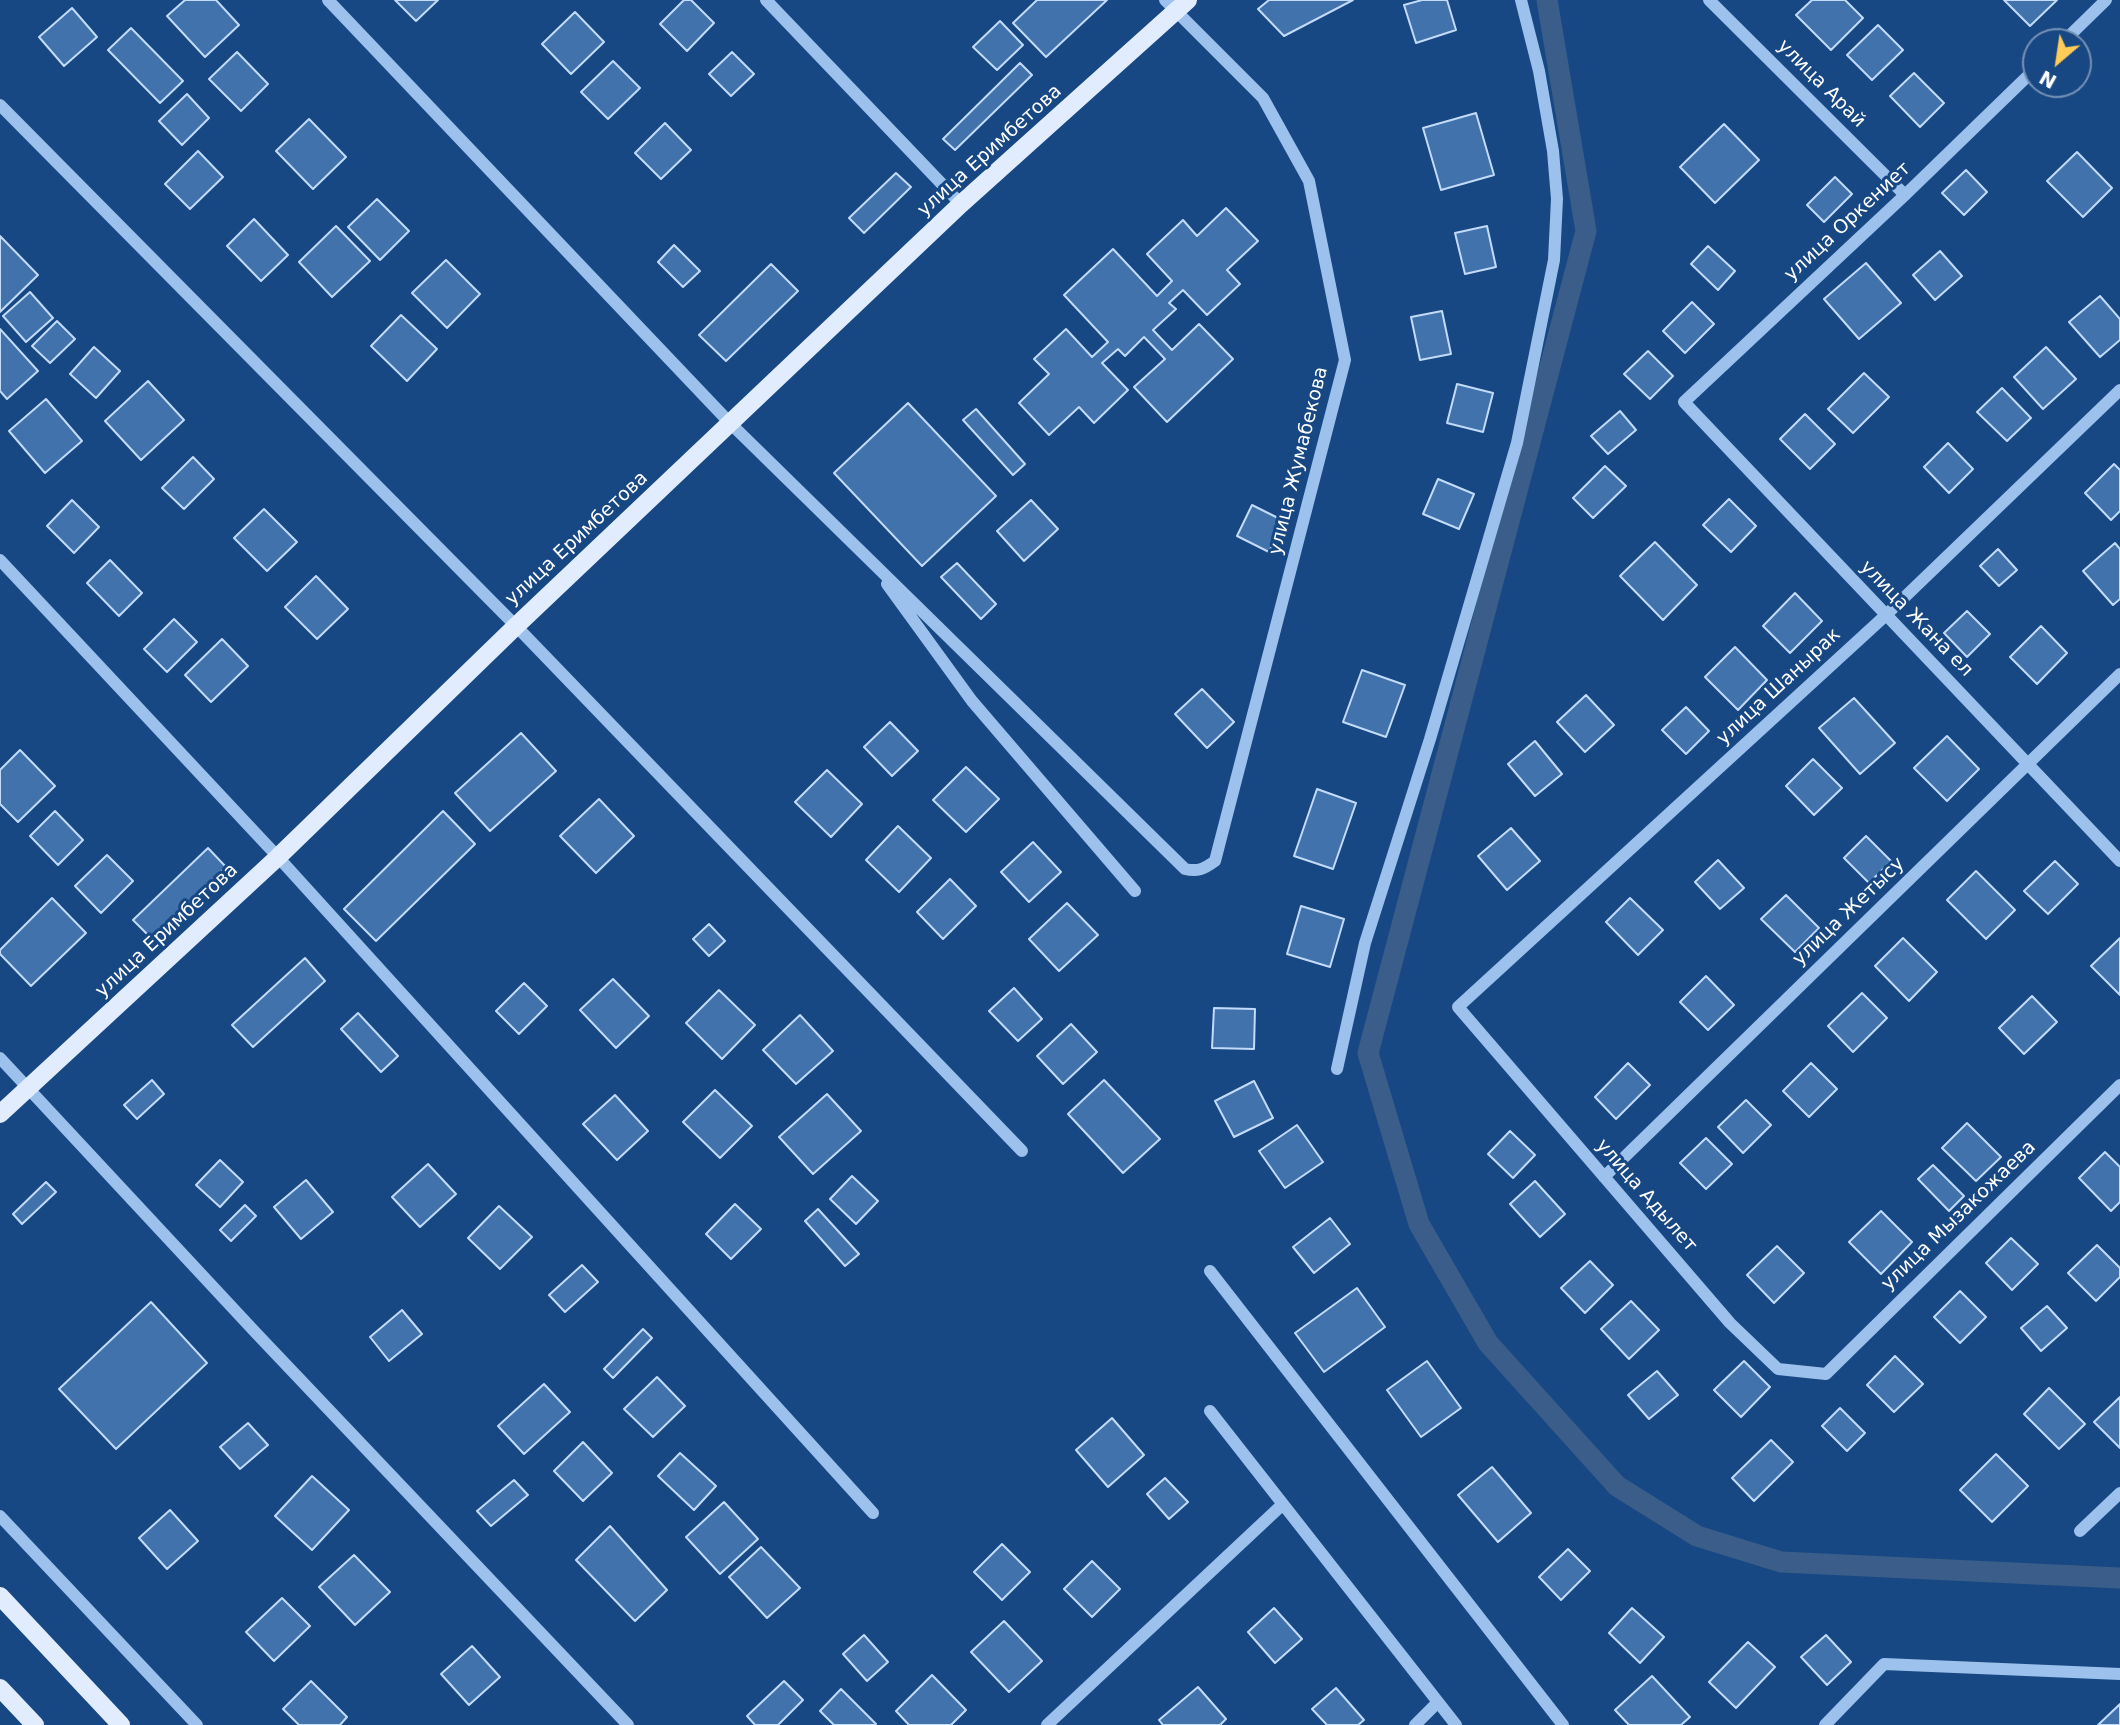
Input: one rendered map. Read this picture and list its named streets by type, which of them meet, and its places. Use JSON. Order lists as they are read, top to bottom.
{
  "streets": {
    "main road": ["улица Еримбетова"],
    "street": [
      "улица Арай",
      "улица Оркениет",
      "улица Жумабекова",
      "улица Жана ел",
      "улица Шанырак",
      "улица Жетысу",
      "улица Адылет",
      "улица Мызакожаева"
    ]
  },
  "crossings": [
    ["улица Арай", "улица Оркениет"],
    ["улица Еримбетова", "улица Жумабекова"],
    ["улица Оркениет", "улица Жана ел"],
    ["улица Жана ел", "улица Шанырак"],
    ["улица Жана ел", "улица Жетысу"],
    ["улица Шанырак", "улица Адылет"],
    ["улица Жетысу", "улица Адылет"],
    ["улица Адылет", "улица Мызакожаева"]
  ],
  "north": "bottom left"
}
